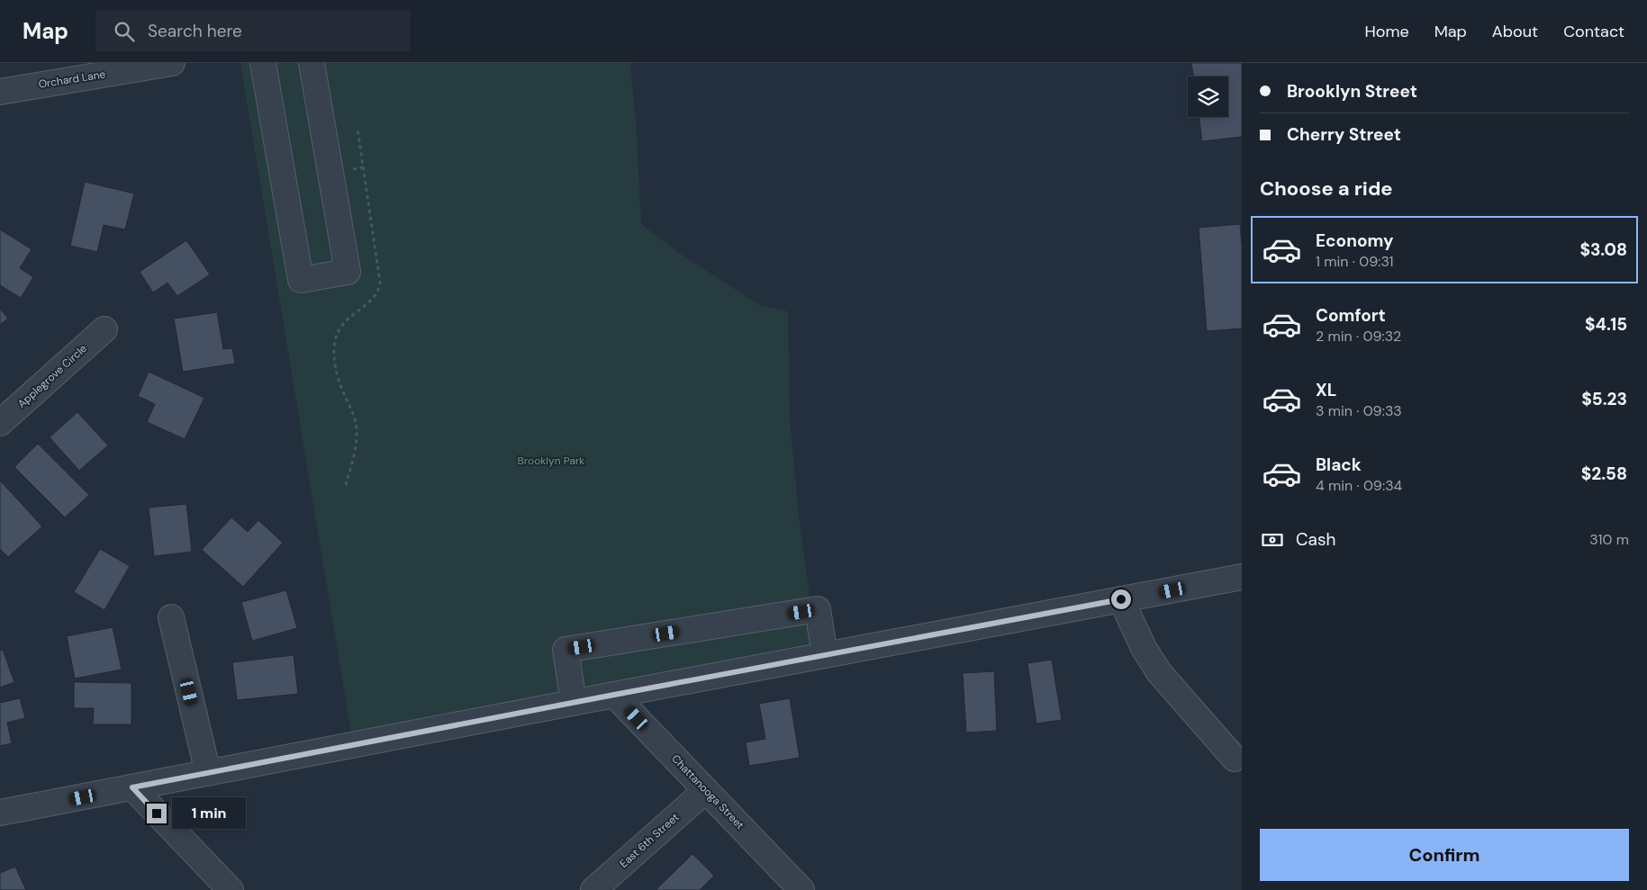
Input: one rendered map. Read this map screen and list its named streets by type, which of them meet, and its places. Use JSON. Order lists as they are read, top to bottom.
{
  "streets": {
    "street": [
      "Orchard Lane",
      "Applegrove Circle",
      "Chattanooga Street",
      "East 6th Street"
    ]
  },
  "crossings": [
    ["Chattanooga Street", "East 6th Street"]
  ],
  "parks": ["Brooklyn Park"],
  "page": {
    "header": "Map",
    "search": "Search here",
    "nav": [
      "Home",
      "Map",
      "About",
      "Contact"
    ],
    "banner": ["Brooklyn Street", "Cherry Street"],
    "heading": "Choose a ride",
    "list": [
      {
        "name": "Economy",
        "note": "1 min · 09:31",
        "value": "$3.08"
      },
      {
        "name": "Comfort",
        "note": "2 min · 09:32",
        "value": "$4.15"
      },
      {
        "name": "XL",
        "note": "3 min · 09:33",
        "value": "$5.23"
      },
      {
        "name": "Black",
        "note": "4 min · 09:34",
        "value": "$2.58"
      }
    ],
    "pay": ["Cash", "310 m"],
    "bubble": "1 min",
    "buttons": "Confirm"
  }
}
